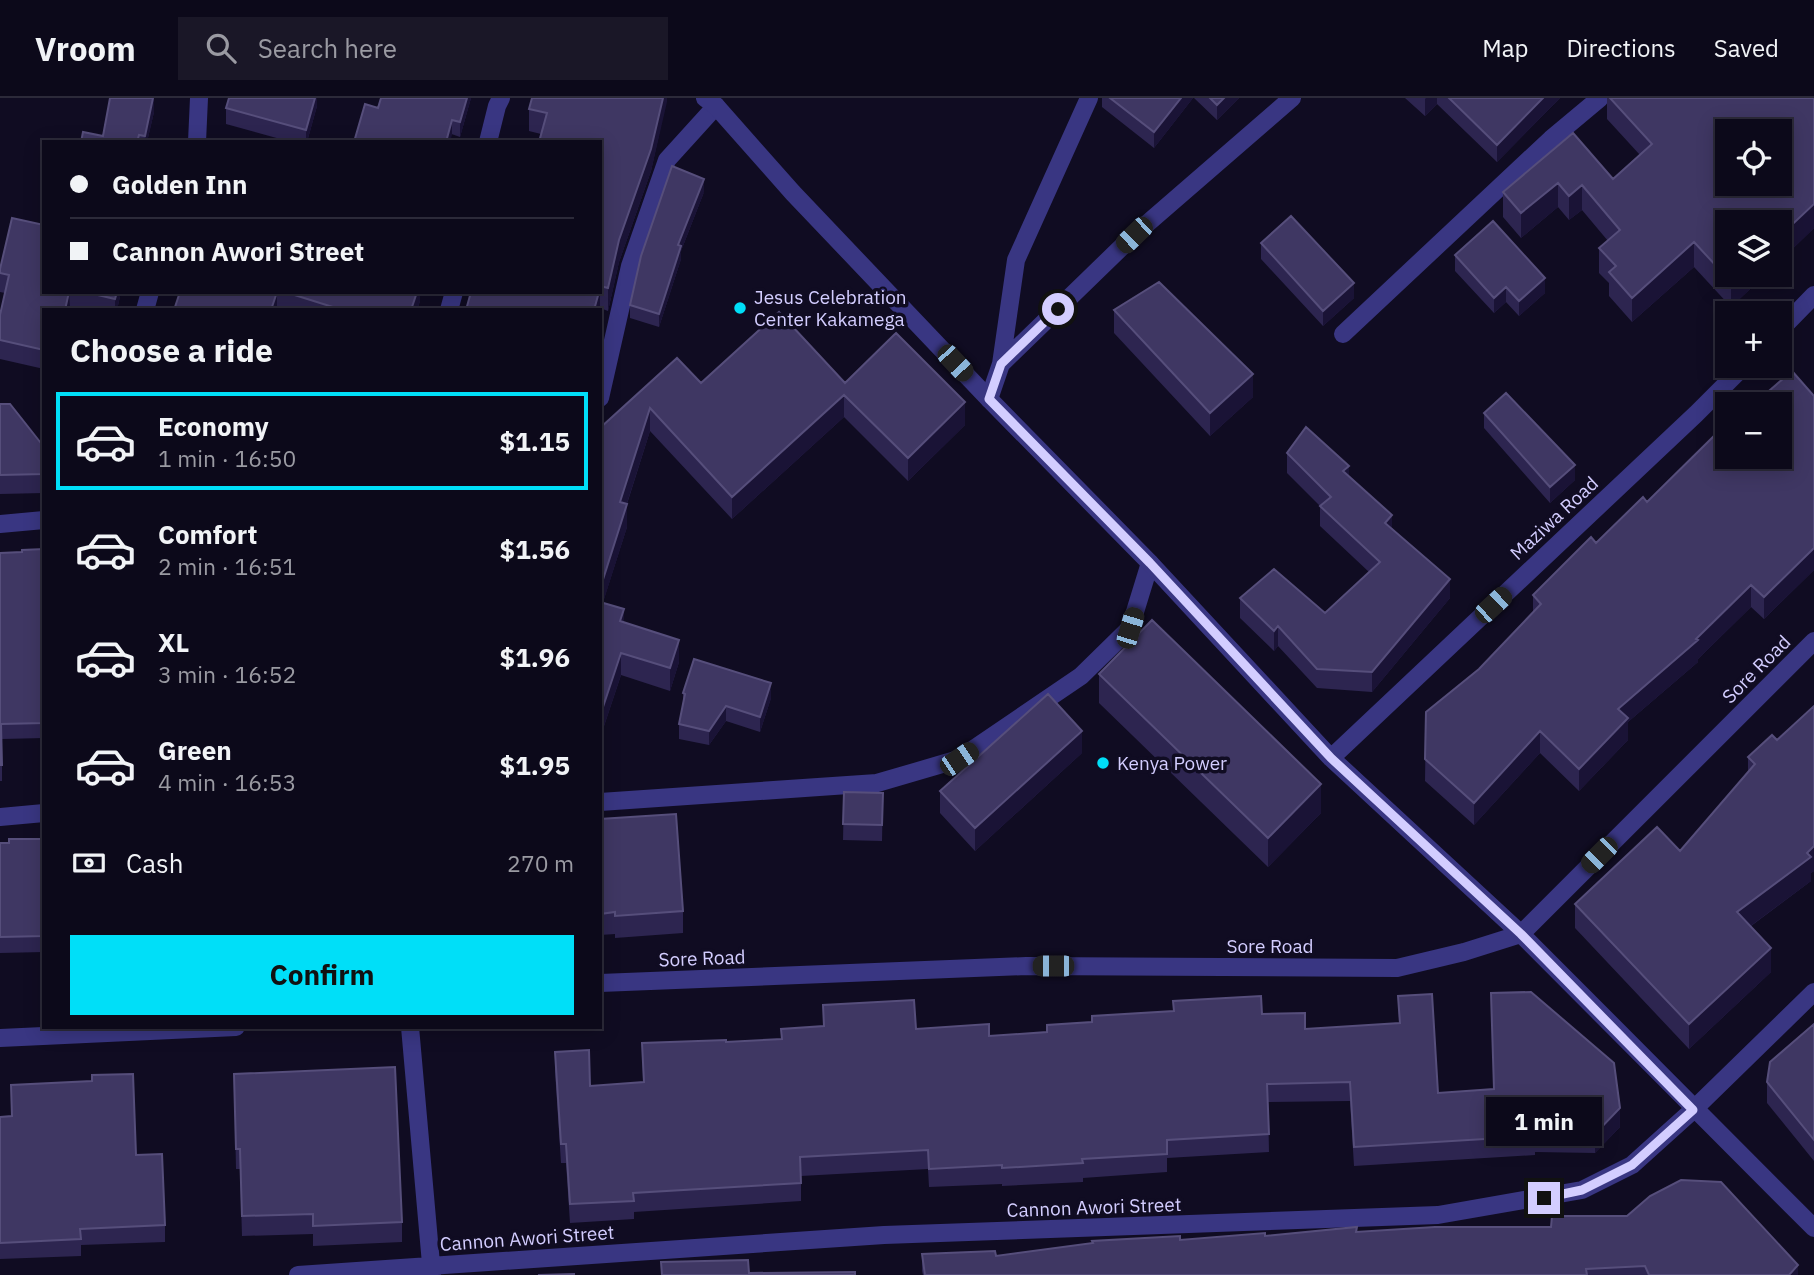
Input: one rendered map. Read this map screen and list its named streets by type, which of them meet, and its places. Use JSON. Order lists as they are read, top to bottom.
{
  "streets": {
    "street": ["Maziwa Road", "Sore Road", "Cannon Awori Street"]
  },
  "places": ["Jesus Celebration Center Kakamega", "Kenya Power"],
  "page": {
    "header": "Vroom",
    "search": "Search here",
    "nav": ["Map", "Directions", "Saved"],
    "map_buttons": ["+", "−"],
    "banner": ["Golden Inn", "Cannon Awori Street"],
    "heading": "Choose a ride",
    "list": [
      {
        "name": "Economy",
        "note": "1 min · 16:50",
        "value": "$1.15"
      },
      {
        "name": "Comfort",
        "note": "2 min · 16:51",
        "value": "$1.56"
      },
      {
        "name": "XL",
        "note": "3 min · 16:52",
        "value": "$1.96"
      },
      {
        "name": "Green",
        "note": "4 min · 16:53",
        "value": "$1.95"
      }
    ],
    "pay": ["Cash", "270 m"],
    "buttons": "Confirm",
    "bubble": "1 min"
  }
}
